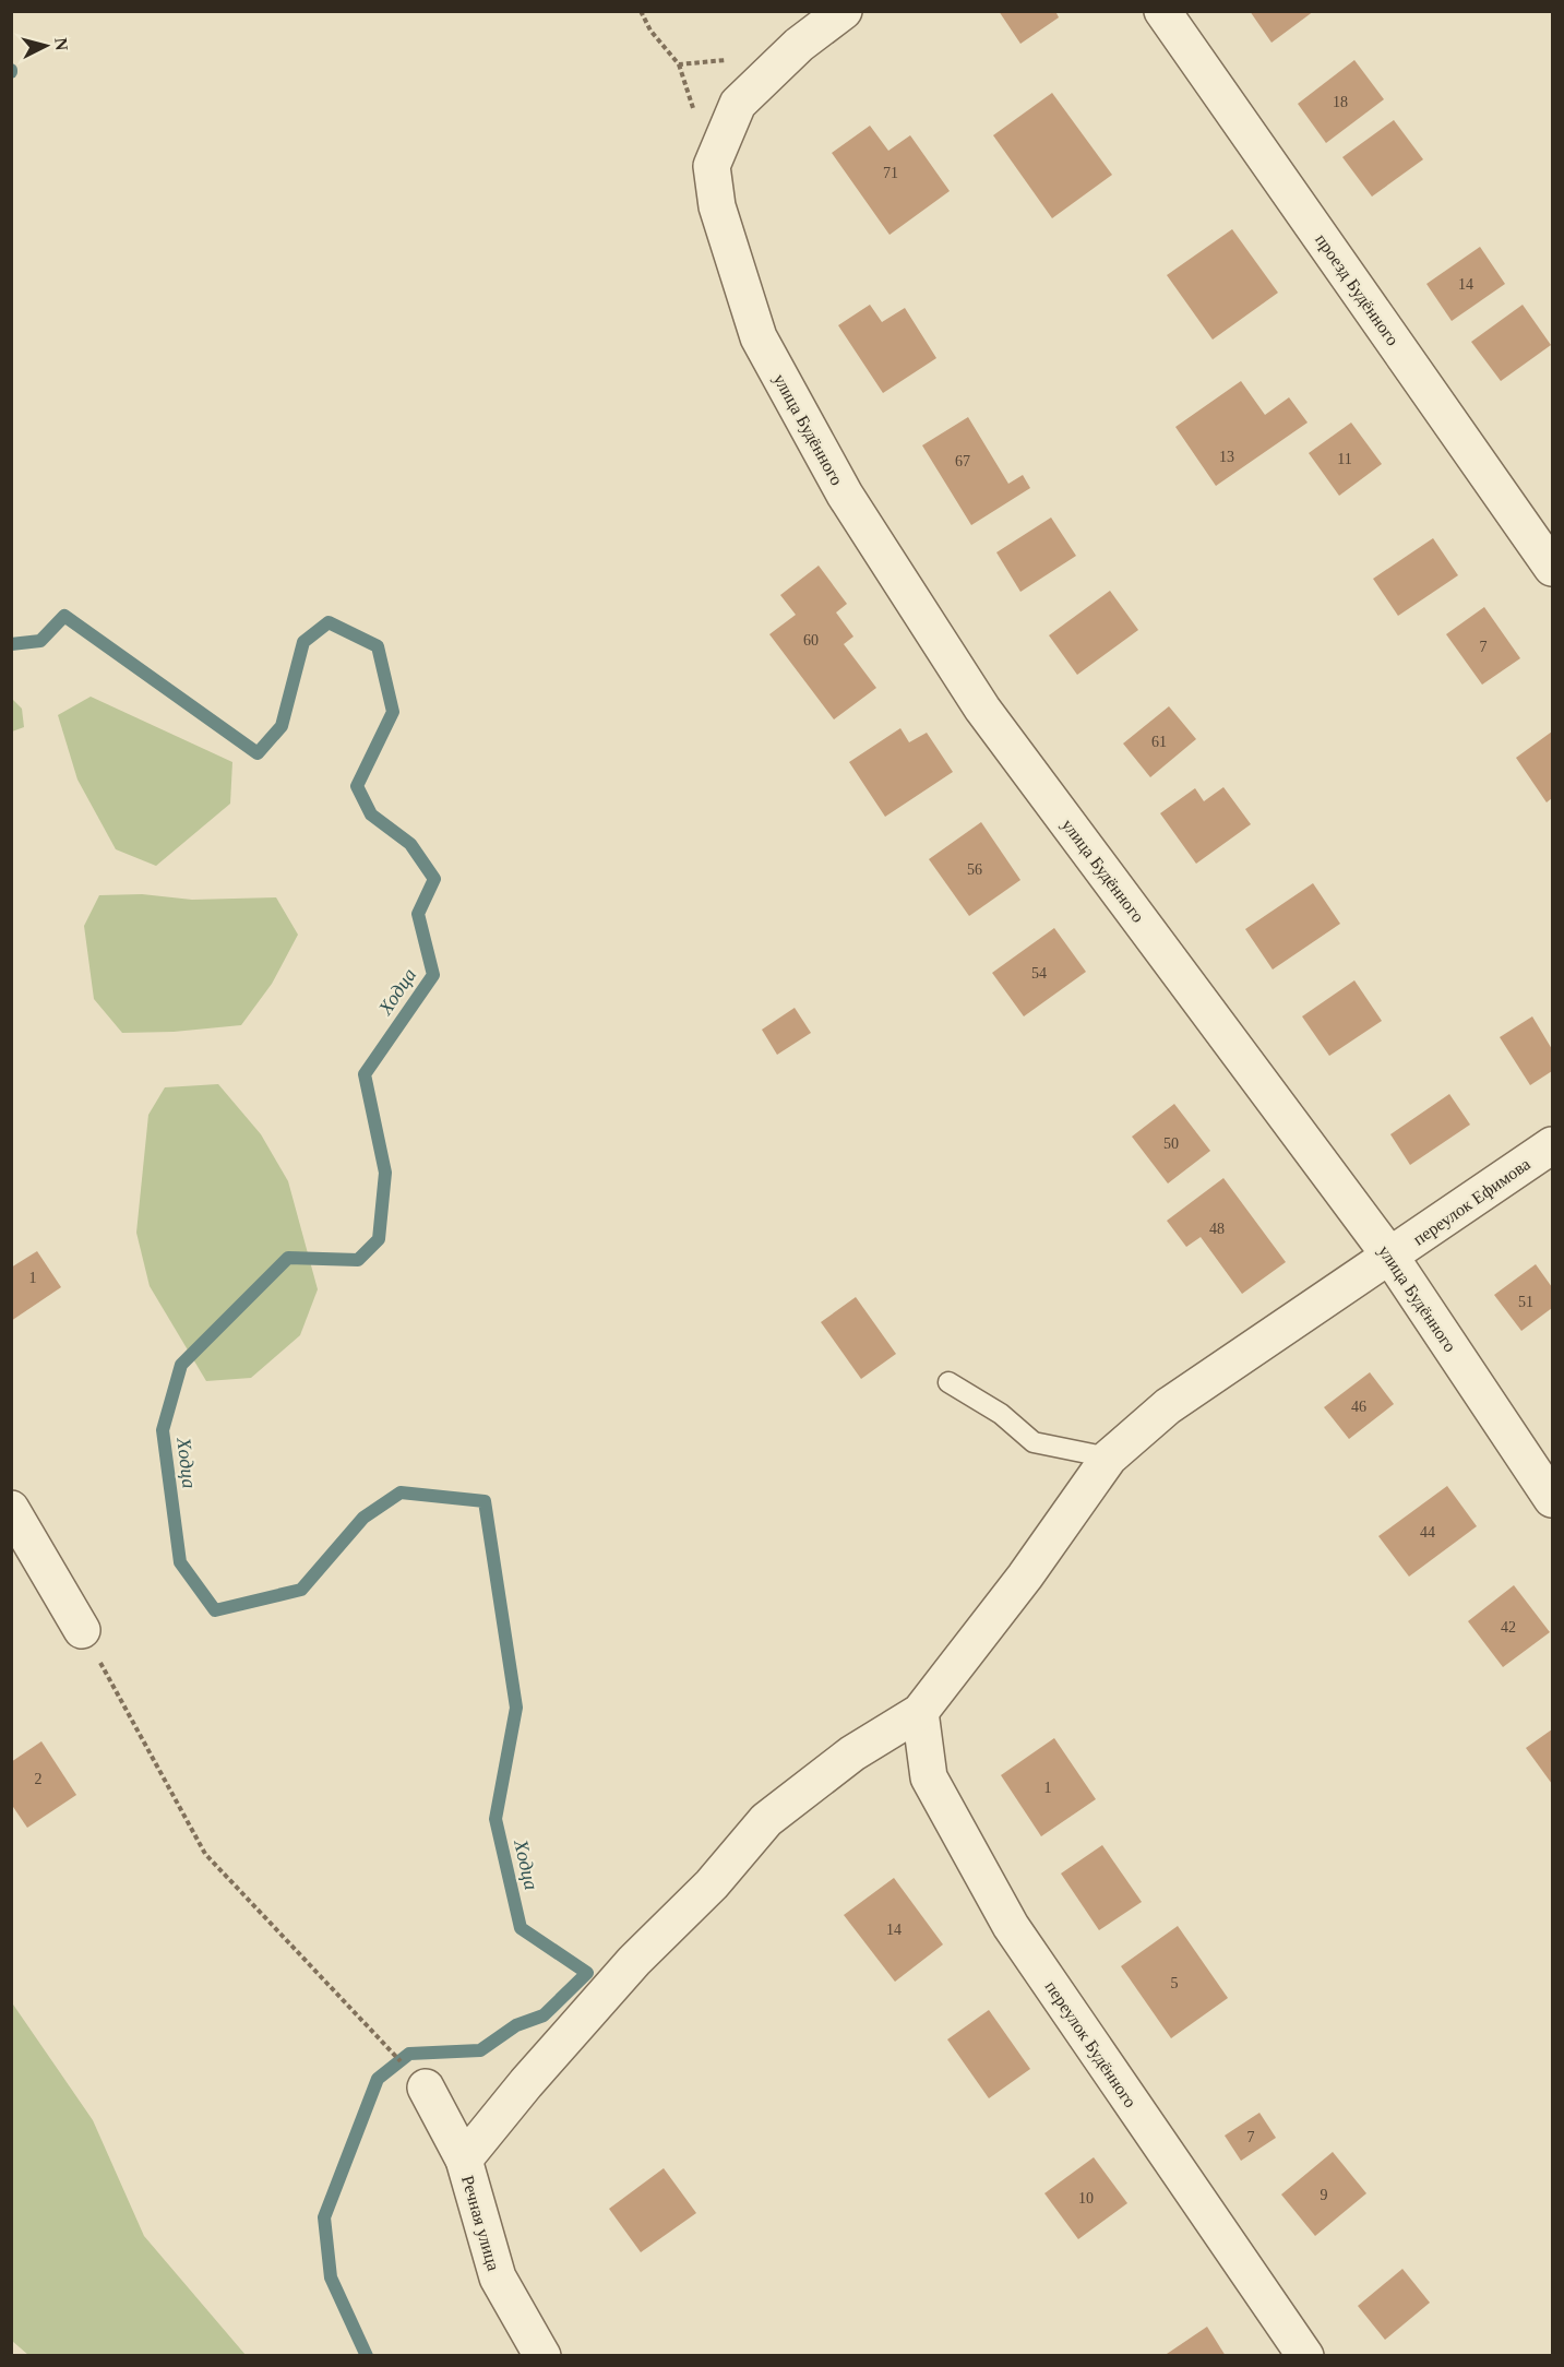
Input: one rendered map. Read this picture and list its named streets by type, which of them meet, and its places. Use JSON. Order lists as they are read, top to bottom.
{
  "streets": {
    "street": [
      "проезд Будённого",
      "улица Будённого",
      "переулок Ефимова",
      "переулок Будённого",
      "Речная улица"
    ]
  },
  "crossings": [
    ["улица Будённого", "переулок Ефимова"],
    ["переулок Ефимова", "переулок Будённого"]
  ],
  "water": ["Ходца"],
  "house_numbers": [
    "18",
    "71",
    "14",
    "13",
    "11",
    "67",
    "60",
    "7",
    "61",
    "56",
    "54",
    "50",
    "48",
    "1",
    "51",
    "46",
    "44",
    "42",
    "2",
    "1",
    "14",
    "5",
    "7",
    "9",
    "10"
  ],
  "north": "right"
}
